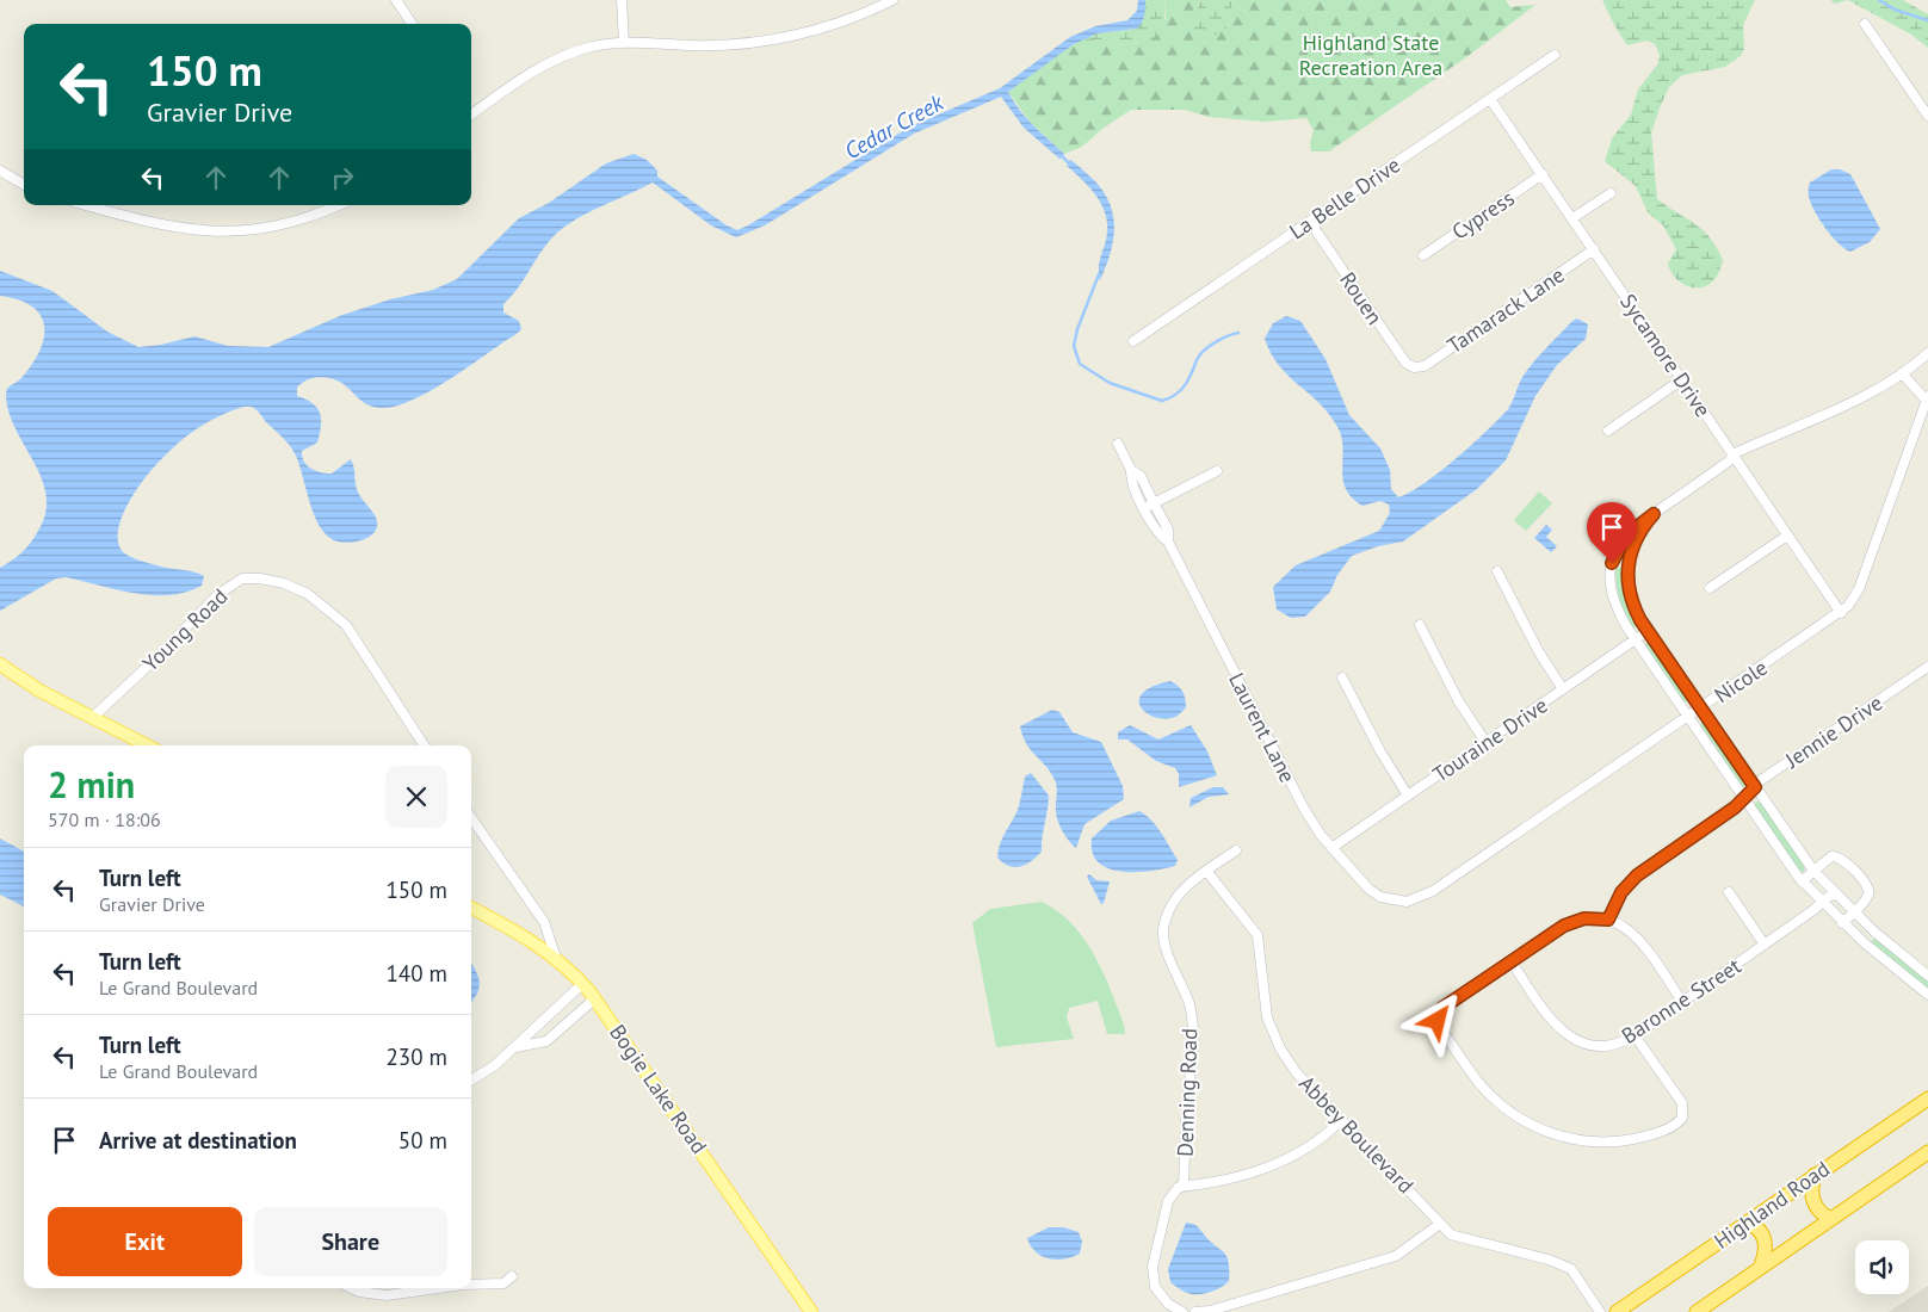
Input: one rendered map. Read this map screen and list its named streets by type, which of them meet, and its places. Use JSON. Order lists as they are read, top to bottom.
{
  "streets": {
    "highway": ["Highland Road"],
    "main road": ["Bogie Lake Road"],
    "street": [
      "La Belle Drive",
      "Cypress",
      "Rouen",
      "Tamarack Lane",
      "Sycamore Drive",
      "Young Road",
      "Nicole",
      "Laurent Lane",
      "Jennie Drive",
      "Touraine Drive",
      "Baronne Street",
      "Denning Road",
      "Abbey Boulevard"
    ]
  },
  "crossings": [
    ["La Belle Drive", "Rouen"],
    ["La Belle Drive", "Sycamore Drive"],
    ["Cypress", "Sycamore Drive"],
    ["Rouen", "Tamarack Lane"],
    ["Tamarack Lane", "Sycamore Drive"],
    ["Sycamore Drive", "Nicole"],
    ["Nicole", "Laurent Lane"],
    ["Laurent Lane", "Touraine Drive"],
    ["Jennie Drive", "Baronne Street"],
    ["Denning Road", "Abbey Boulevard"]
  ],
  "water": ["Cedar Creek"],
  "parks": ["Highland State Recreation Area"],
  "page": {
    "turn": ["150 m", "Gravier Drive"],
    "heading": ["2 min", "570 m · 18:06"],
    "list": [
      {
        "name": "Turn left",
        "note": "Gravier Drive",
        "value": "150 m"
      },
      {
        "name": "Turn left",
        "note": "Le Grand Boulevard",
        "value": "140 m"
      },
      {
        "name": "Turn left",
        "note": "Le Grand Boulevard",
        "value": "230 m"
      },
      {
        "name": "Arrive at destination",
        "value": "50 m"
      }
    ],
    "buttons": ["Exit", "Share"]
  }
}
